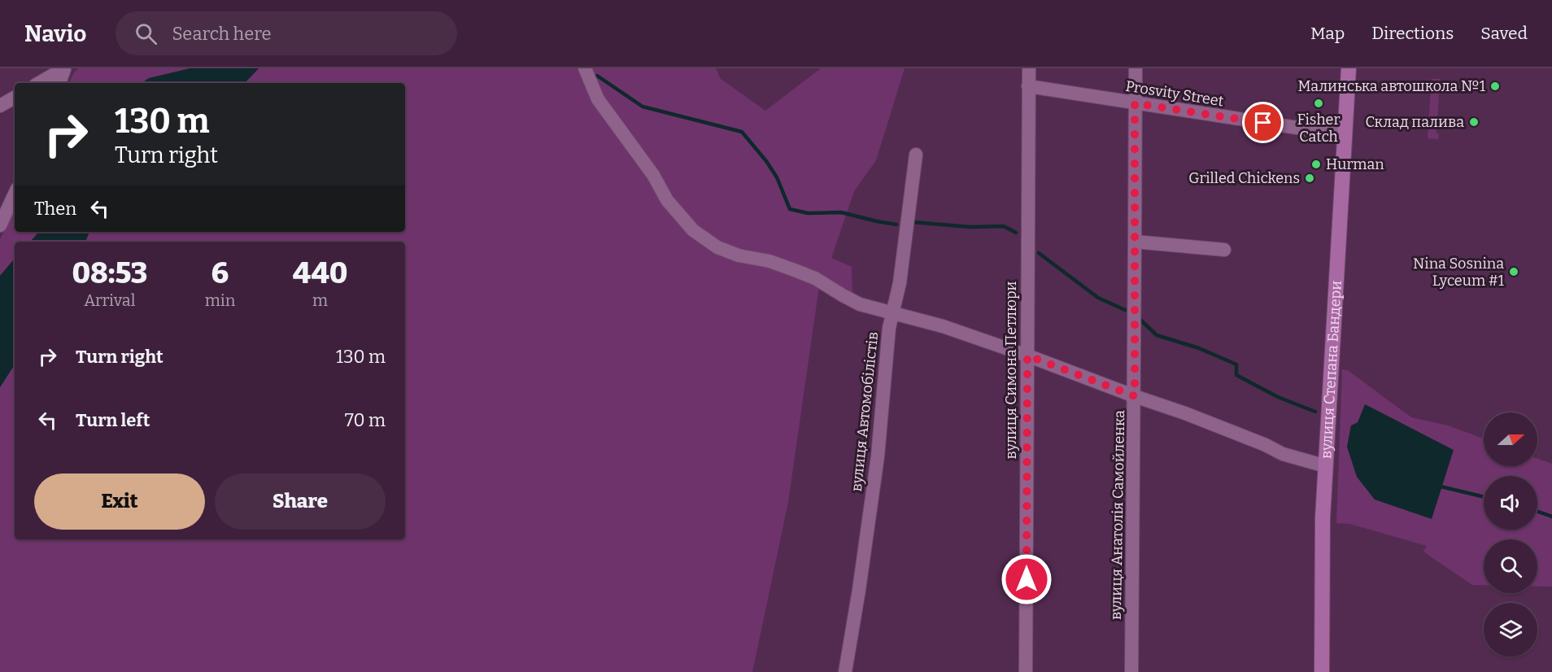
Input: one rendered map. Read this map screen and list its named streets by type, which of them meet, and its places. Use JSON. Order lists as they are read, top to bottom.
{
  "streets": {
    "street": [
      "Prosvity Street",
      "вулиця Симона Петлюри",
      "вулиця Степана Бандери",
      "вулиця Автомобілістів",
      "вулиця Анатолія Самойленка"
    ]
  },
  "crossings": [
    ["Prosvity Street", "вулиця Симона Петлюри"],
    ["Prosvity Street", "вулиця Степана Бандери"],
    ["Prosvity Street", "вулиця Анатолія Самойленка"]
  ],
  "places": [
    "Малинська автошкола №1",
    "Fisher Catch",
    "Склад палива",
    "Hurman",
    "Grilled Chickens",
    "Nina Sosnina Lyceum #1"
  ],
  "north": "right",
  "page": {
    "header": "Navio",
    "search": "Search here",
    "nav": ["Map", "Directions", "Saved"],
    "turn": ["130 m", "Turn right"],
    "then": "Then",
    "eta": [
      "08:53",
      "Arrival",
      "6",
      "min",
      "440",
      "m"
    ],
    "list": [
      {
        "name": "Turn right",
        "value": "130 m"
      },
      {
        "name": "Turn left",
        "value": "70 m"
      }
    ],
    "buttons": ["Exit", "Share"]
  }
}
